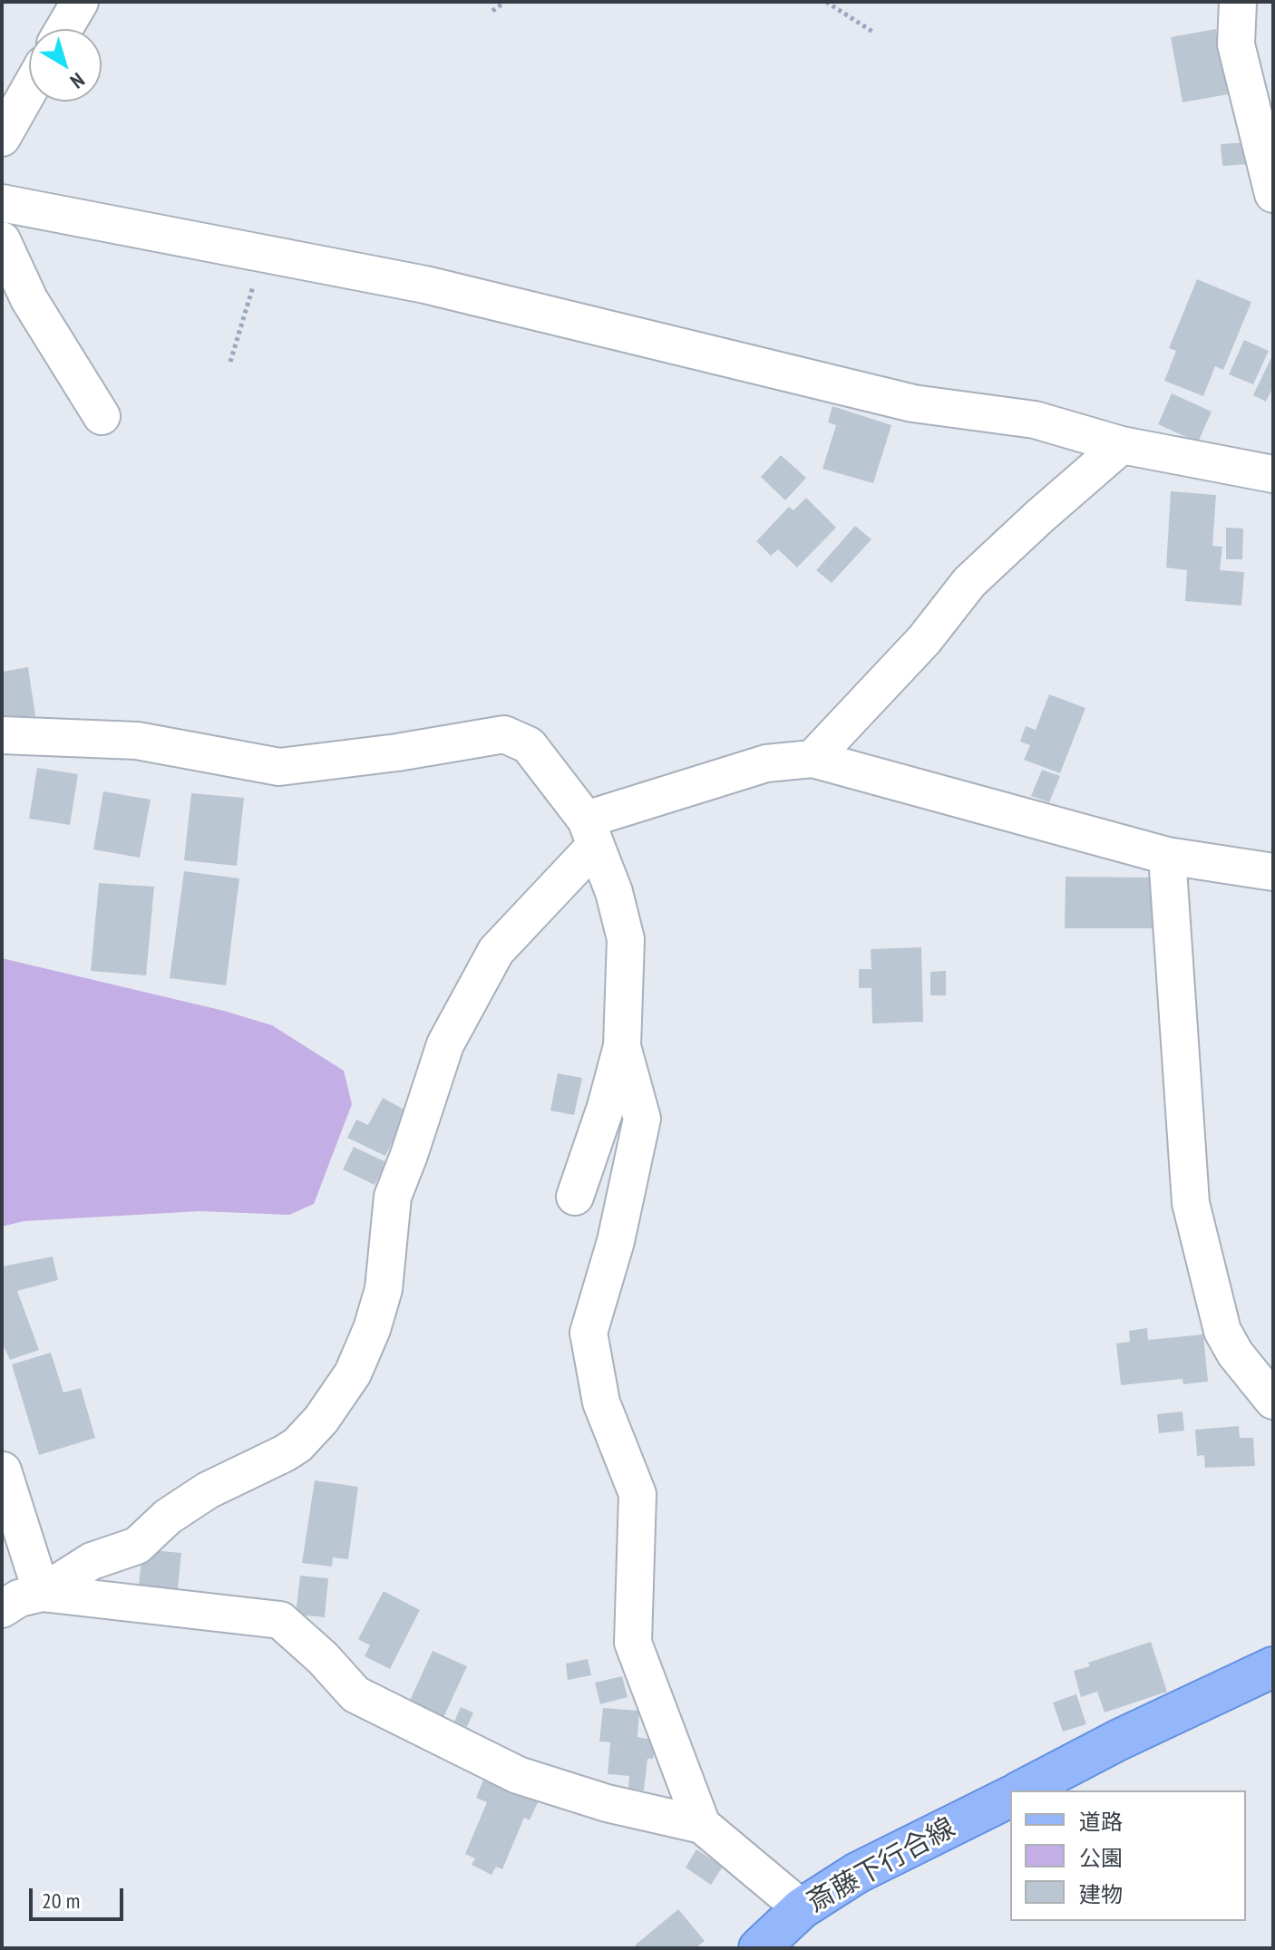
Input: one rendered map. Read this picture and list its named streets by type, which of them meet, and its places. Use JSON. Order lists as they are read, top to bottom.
{
  "streets": {
    "main road": ["斎藤下行合線"]
  },
  "legend": ["道路", "公園", "建物"],
  "scale_bar": "20 m",
  "north": "bottom right"
}
